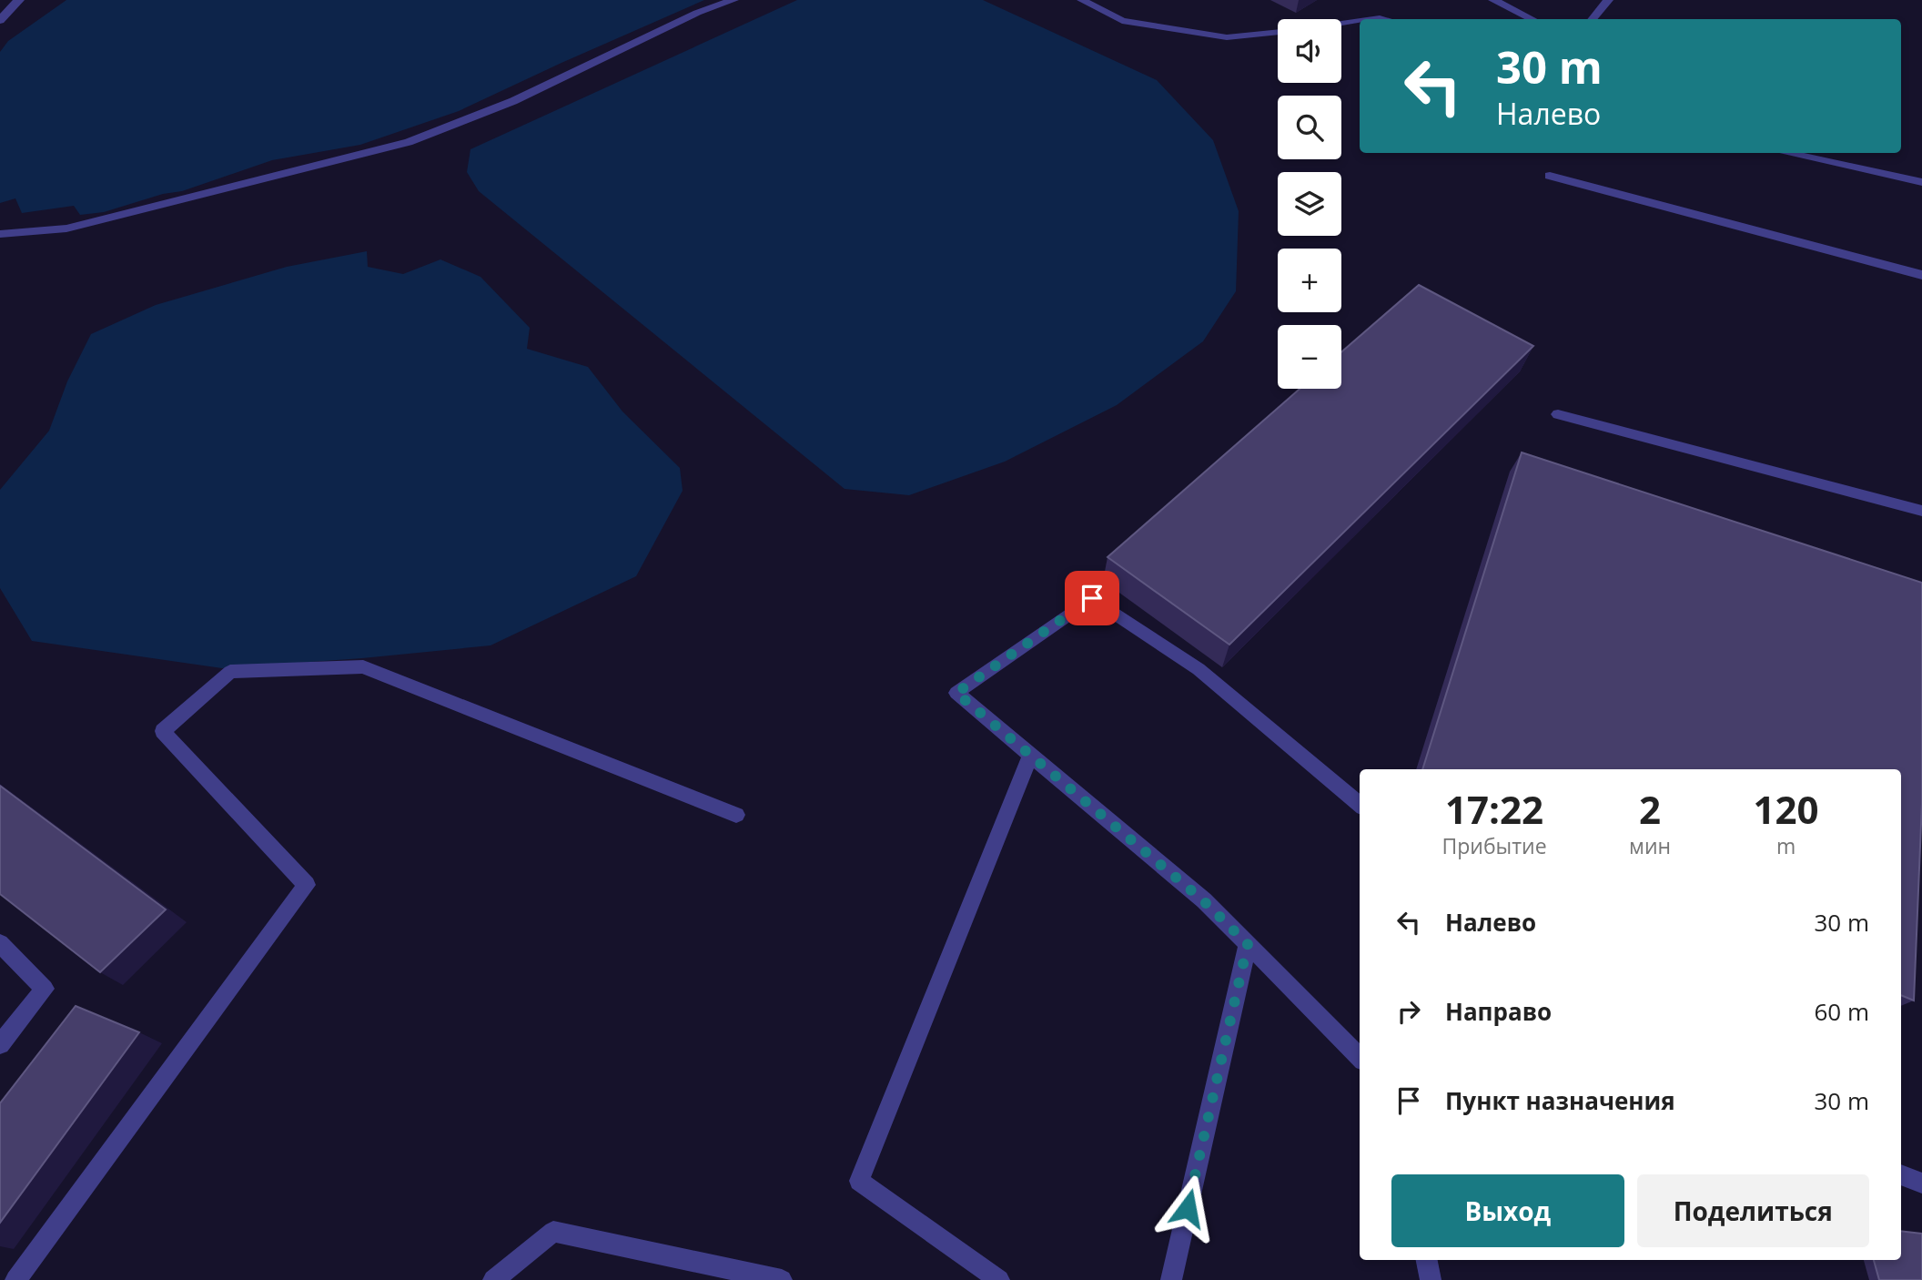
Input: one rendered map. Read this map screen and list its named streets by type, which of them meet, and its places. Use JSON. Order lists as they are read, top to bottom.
{
  "page": {
    "map_buttons": ["+", "−"],
    "turn": ["30 m", "Налево"],
    "eta": [
      "17:22",
      "Прибытие",
      "2",
      "мин",
      "120",
      "m"
    ],
    "list": [
      {
        "name": "Налево",
        "value": "30 m"
      },
      {
        "name": "Направо",
        "value": "60 m"
      },
      {
        "name": "Пункт назначения",
        "value": "30 m"
      }
    ],
    "buttons": ["Выход", "Поделиться"]
  }
}
